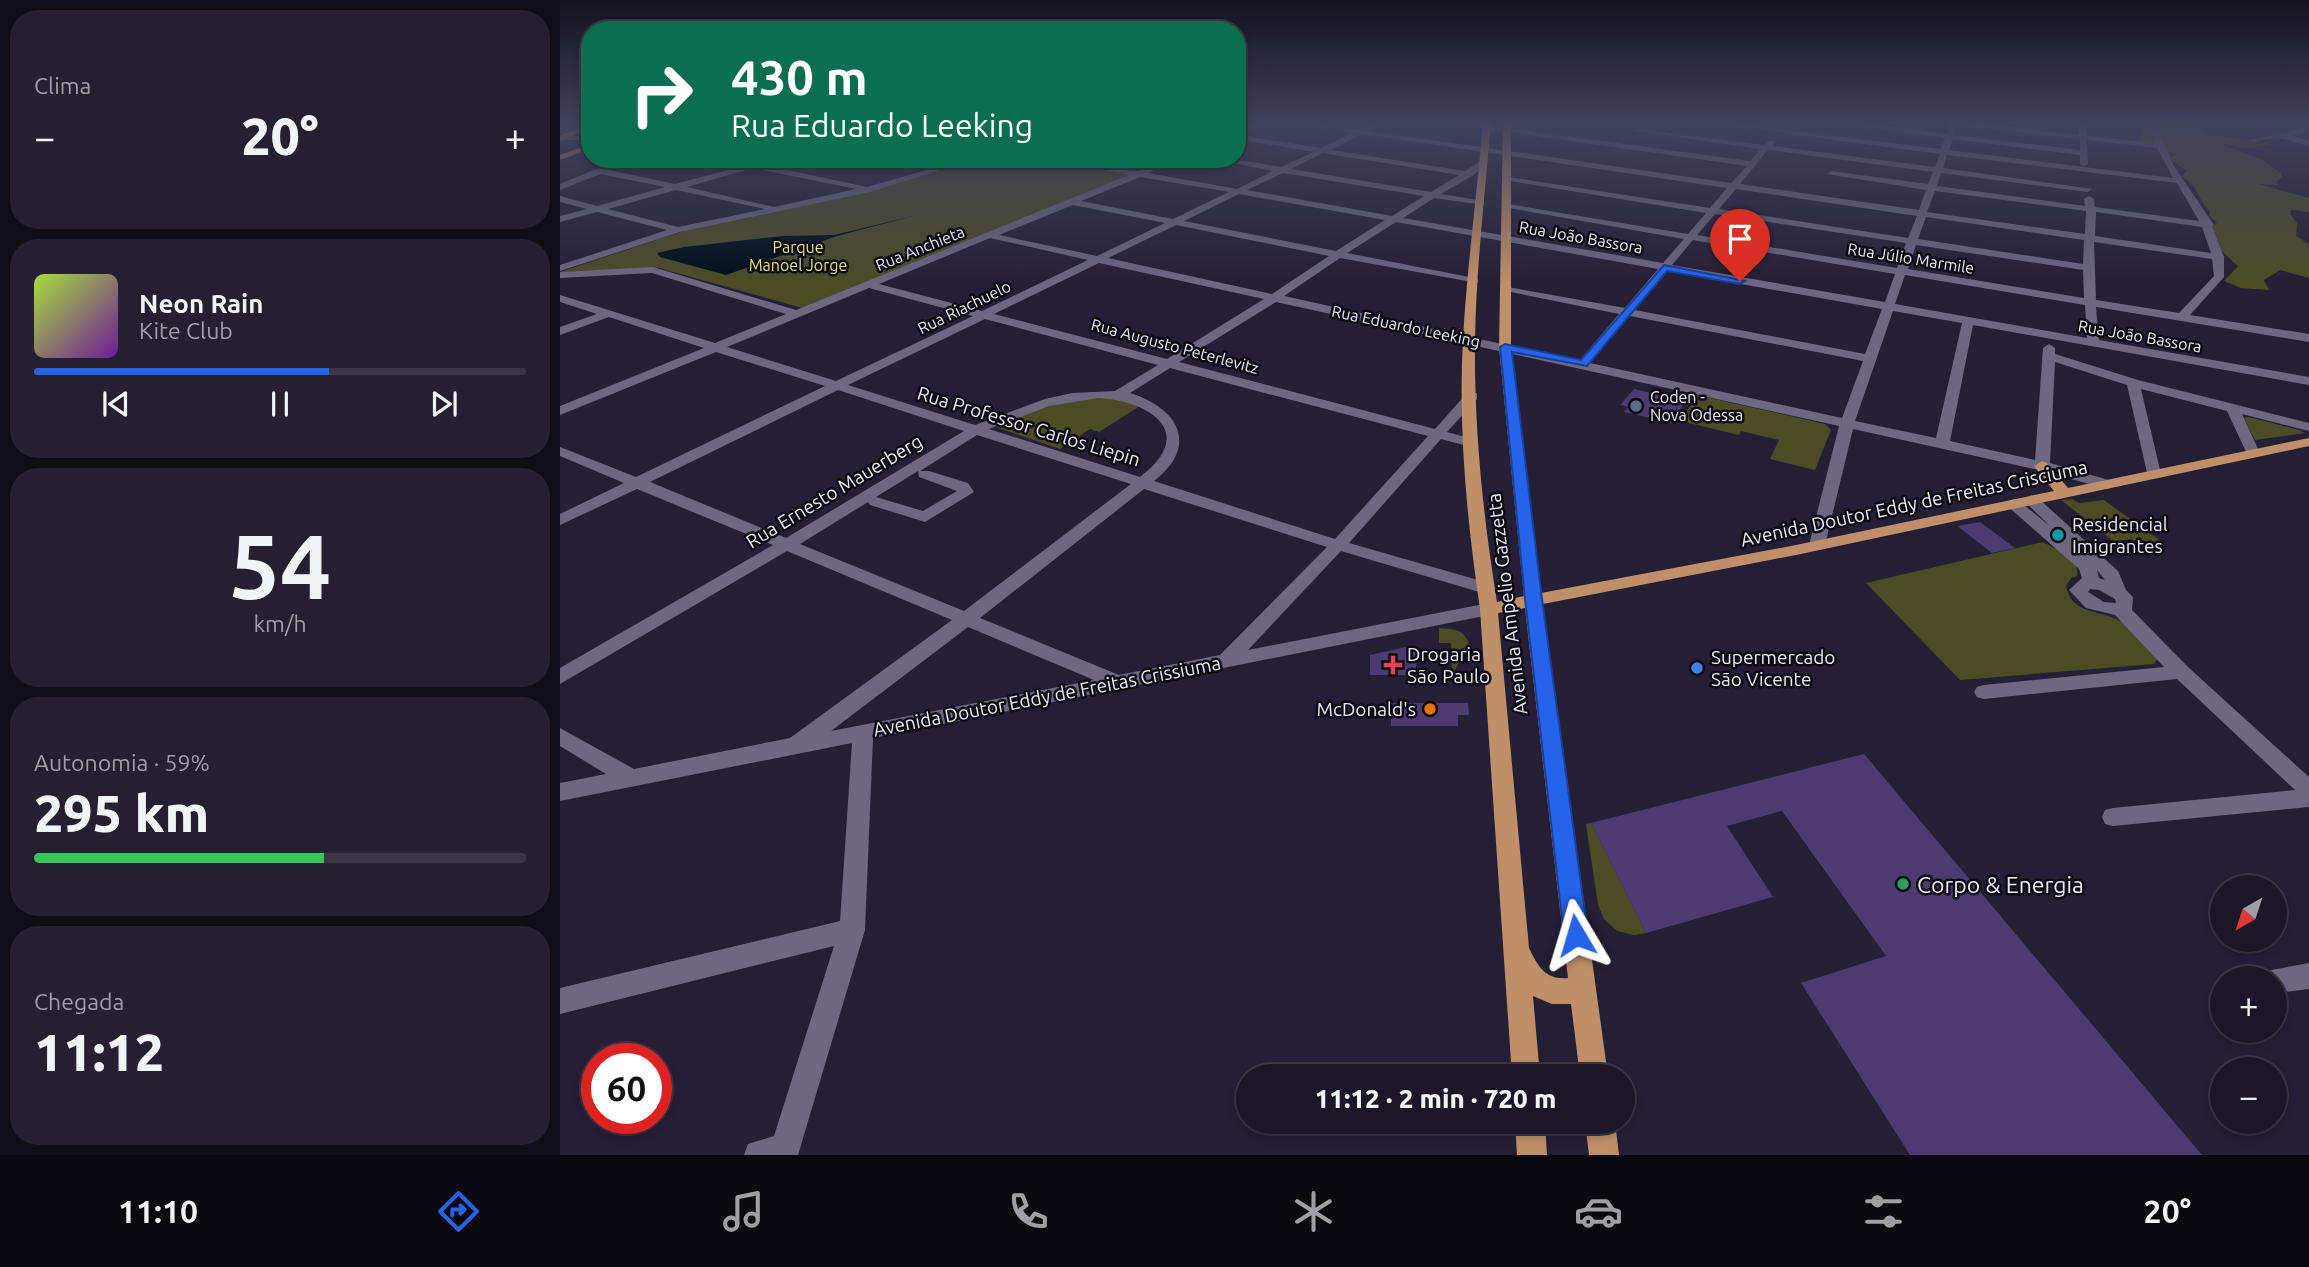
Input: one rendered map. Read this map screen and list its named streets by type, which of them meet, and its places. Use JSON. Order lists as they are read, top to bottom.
{
  "streets": {
    "main road": ["Avenida Doutor Eddy de Freitas Crisciuma", "Avenida Ampelio Gazzetta", "Avenida Doutor Eddy de Freitas Crissiuma"],
    "street": [
      "Rua João Bassora",
      "Rua Anchieta",
      "Rua Júlio Marmile",
      "Rua Riachuelo",
      "Rua Eduardo Leeking",
      "Rua Augusto Peterlevitz",
      "Rua Professor Carlos Liepin",
      "Rua Ernesto Mauerberg"
    ]
  },
  "crossings": [
    ["Rua João Bassora", "Rua Riachuelo"],
    ["Rua João Bassora", "Avenida Ampelio Gazzetta"],
    ["Rua Anchieta", "Rua Eduardo Leeking"],
    ["Rua Anchieta", "Rua Augusto Peterlevitz"],
    ["Rua Anchieta", "Rua Professor Carlos Liepin"],
    ["Rua Júlio Marmile", "Avenida Ampelio Gazzetta"],
    ["Rua Riachuelo", "Rua Eduardo Leeking"],
    ["Rua Riachuelo", "Rua Augusto Peterlevitz"],
    ["Rua Riachuelo", "Rua Professor Carlos Liepin"],
    ["Rua Eduardo Leeking", "Avenida Doutor Eddy de Freitas Crisciuma"],
    ["Rua Eduardo Leeking", "Avenida Ampelio Gazzetta"],
    ["Rua Augusto Peterlevitz", "Avenida Ampelio Gazzetta"],
    ["Rua Professor Carlos Liepin", "Rua Ernesto Mauerberg"],
    ["Rua Professor Carlos Liepin", "Avenida Ampelio Gazzetta"],
    ["Rua Professor Carlos Liepin", "Avenida Doutor Eddy de Freitas Crissiuma"],
    ["Avenida Doutor Eddy de Freitas Crisciuma", "Avenida Ampelio Gazzetta"],
    ["Avenida Doutor Eddy de Freitas Crisciuma", "Avenida Doutor Eddy de Freitas Crissiuma"],
    ["Avenida Ampelio Gazzetta", "Avenida Doutor Eddy de Freitas Crissiuma"]
  ],
  "parks": ["Parque Manoel Jorge"],
  "places": {
    "other": [
      "Coden - Nova Odessa",
      "Residencial Imigrantes",
      "Supermercado São Vicente",
      "McDonald's",
      "Corpo & Energia"
    ],
    "health": ["Drogaria São Paulo"]
  },
  "north": "bottom left",
  "page": {
    "tile": [
      "Clima",
      ["54", "km/h"],
      ["Autonomia · 59%", "295 km"],
      ["Chegada", "11:12"]
    ],
    "turn": ["430 m", "Rua Eduardo Leeking"],
    "heat": ["−", "20°", "+"],
    "song": ["Neon Rain", "Kite Club"],
    "map_buttons": ["+", "−"],
    "limit": "60",
    "trip": "11:12 · 2 min · 720 m",
    "tabs": ["11:10", "20°"]
  }
}
